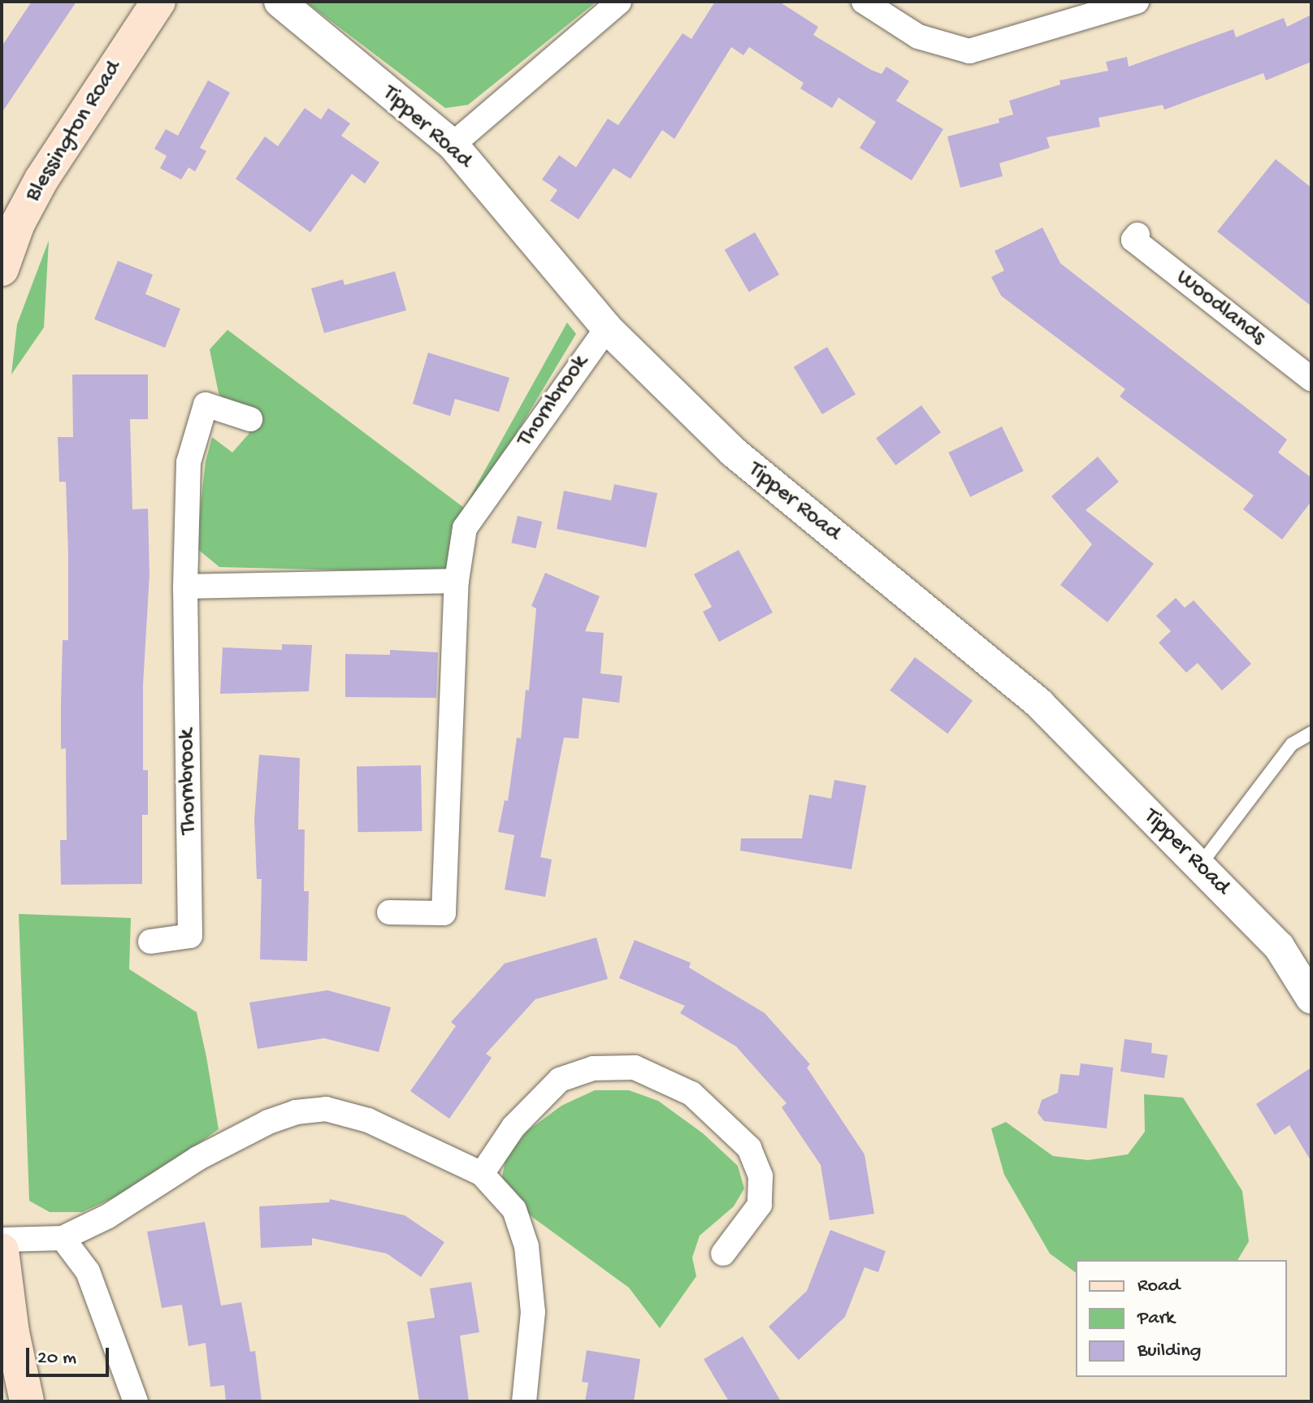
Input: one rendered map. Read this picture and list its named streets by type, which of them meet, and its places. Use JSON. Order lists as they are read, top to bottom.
{
  "streets": {
    "main road": ["Blessington Road"],
    "street": ["Tipper Road", "Woodlands", "Thornbrook"]
  },
  "crossings": [
    ["Tipper Road", "Thornbrook"]
  ],
  "legend": ["Road", "Park", "Building"],
  "scale_bar": "20 m"
}
